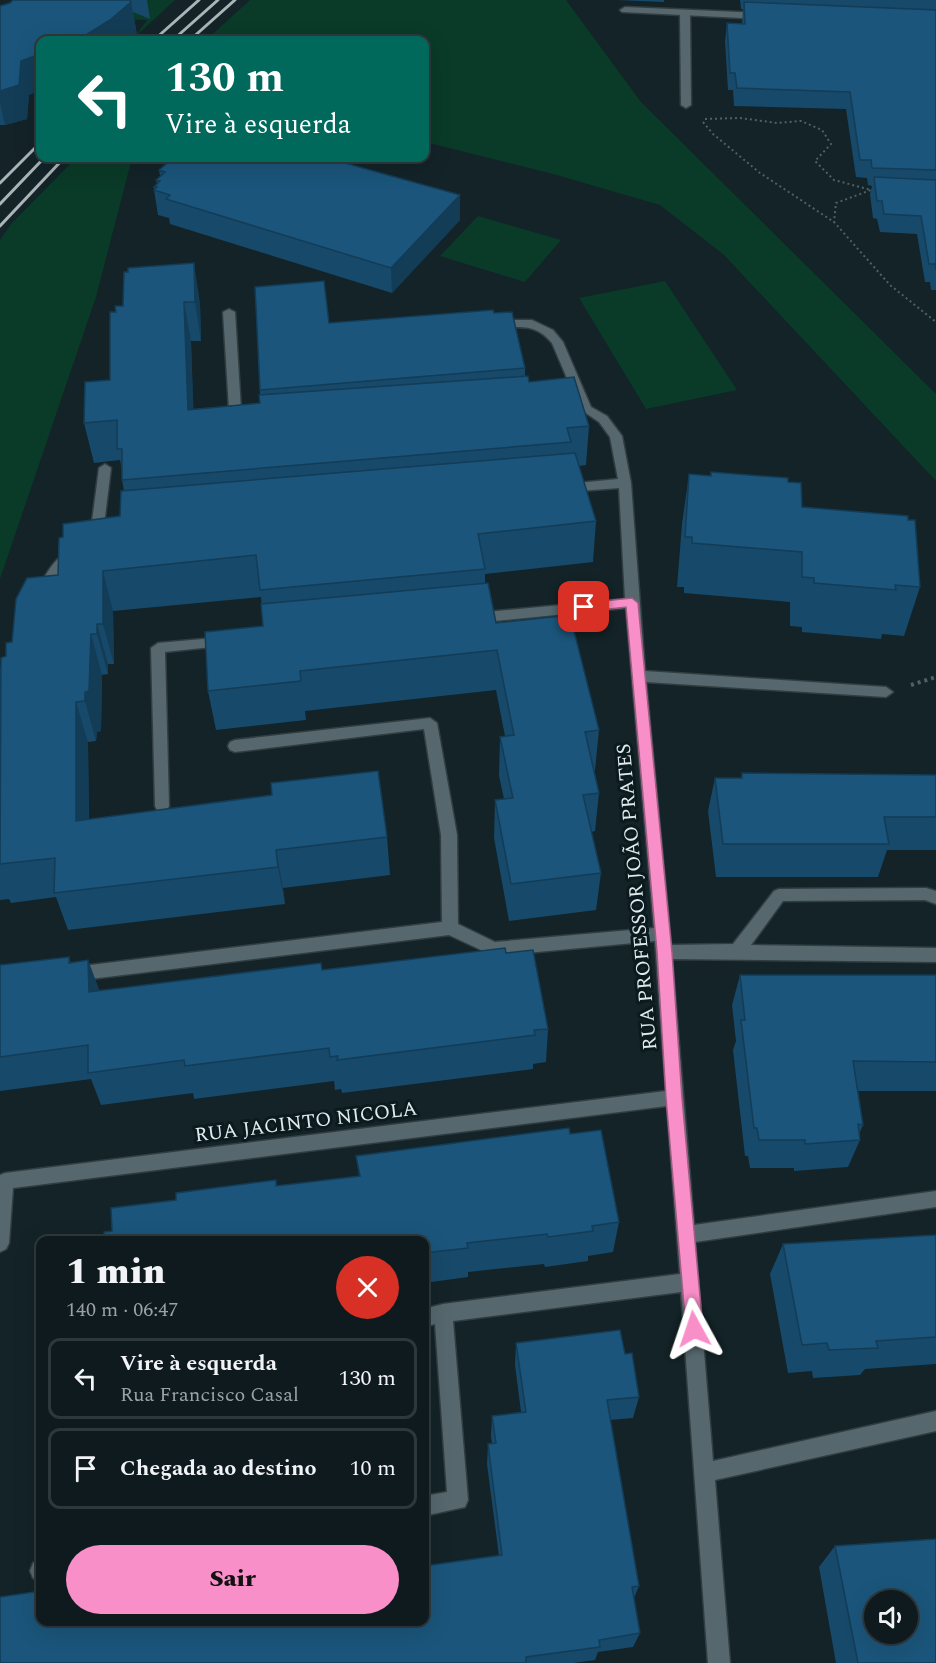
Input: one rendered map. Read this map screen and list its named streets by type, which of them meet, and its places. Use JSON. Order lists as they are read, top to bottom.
{
  "streets": {
    "street": ["RUA PROFESSOR JOÃO PRATES", "RUA JACINTO NICOLA"]
  },
  "crossings": [
    ["RUA PROFESSOR JOÃO PRATES", "RUA JACINTO NICOLA"]
  ],
  "page": {
    "turn": ["130 m", "Vire à esquerda"],
    "heading": ["1 min", "140 m · 06:47"],
    "list": [
      {
        "name": "Vire à esquerda",
        "note": "Rua Francisco Casal",
        "value": "130 m"
      },
      {
        "name": "Chegada ao destino",
        "value": "10 m"
      }
    ],
    "buttons": "Sair"
  }
}
